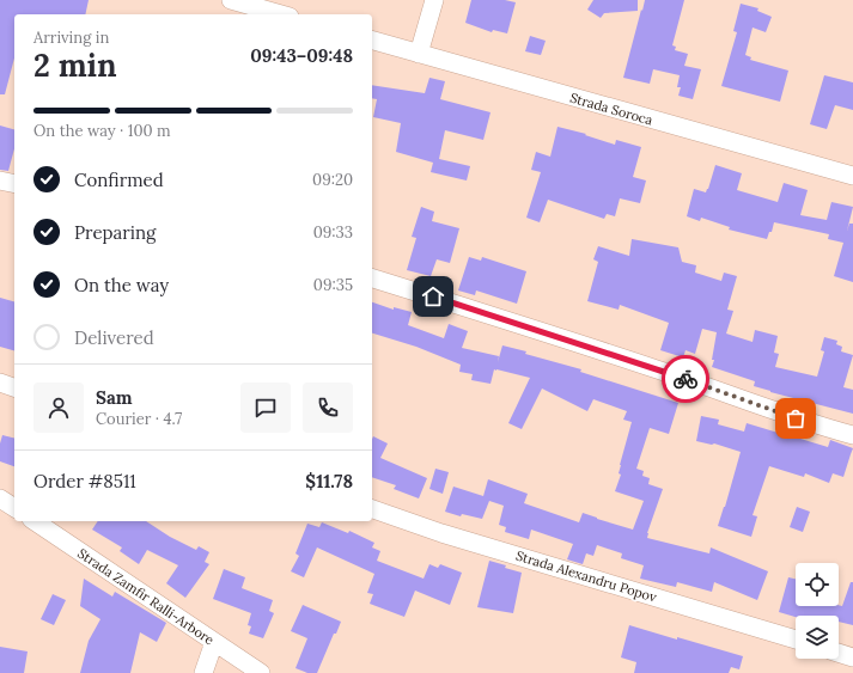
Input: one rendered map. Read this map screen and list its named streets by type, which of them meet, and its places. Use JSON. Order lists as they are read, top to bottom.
{
  "streets": {
    "street": ["Strada Soroca", "Strada Alexandru Popov", "Strada Zamfir Ralli-Arbore"]
  },
  "page": {
    "heading": ["2 min", "Arriving in", "09:43–09:48"],
    "panel": [
      "Sam",
      "Courier · 4.7",
      "Order #8511",
      "$11.78"
    ],
    "bar": "On the way · 100 m",
    "list": [
      ["Confirmed", "09:20"],
      ["Preparing", "09:33"],
      ["On the way", "09:35"],
      "Delivered"
    ]
  }
}
